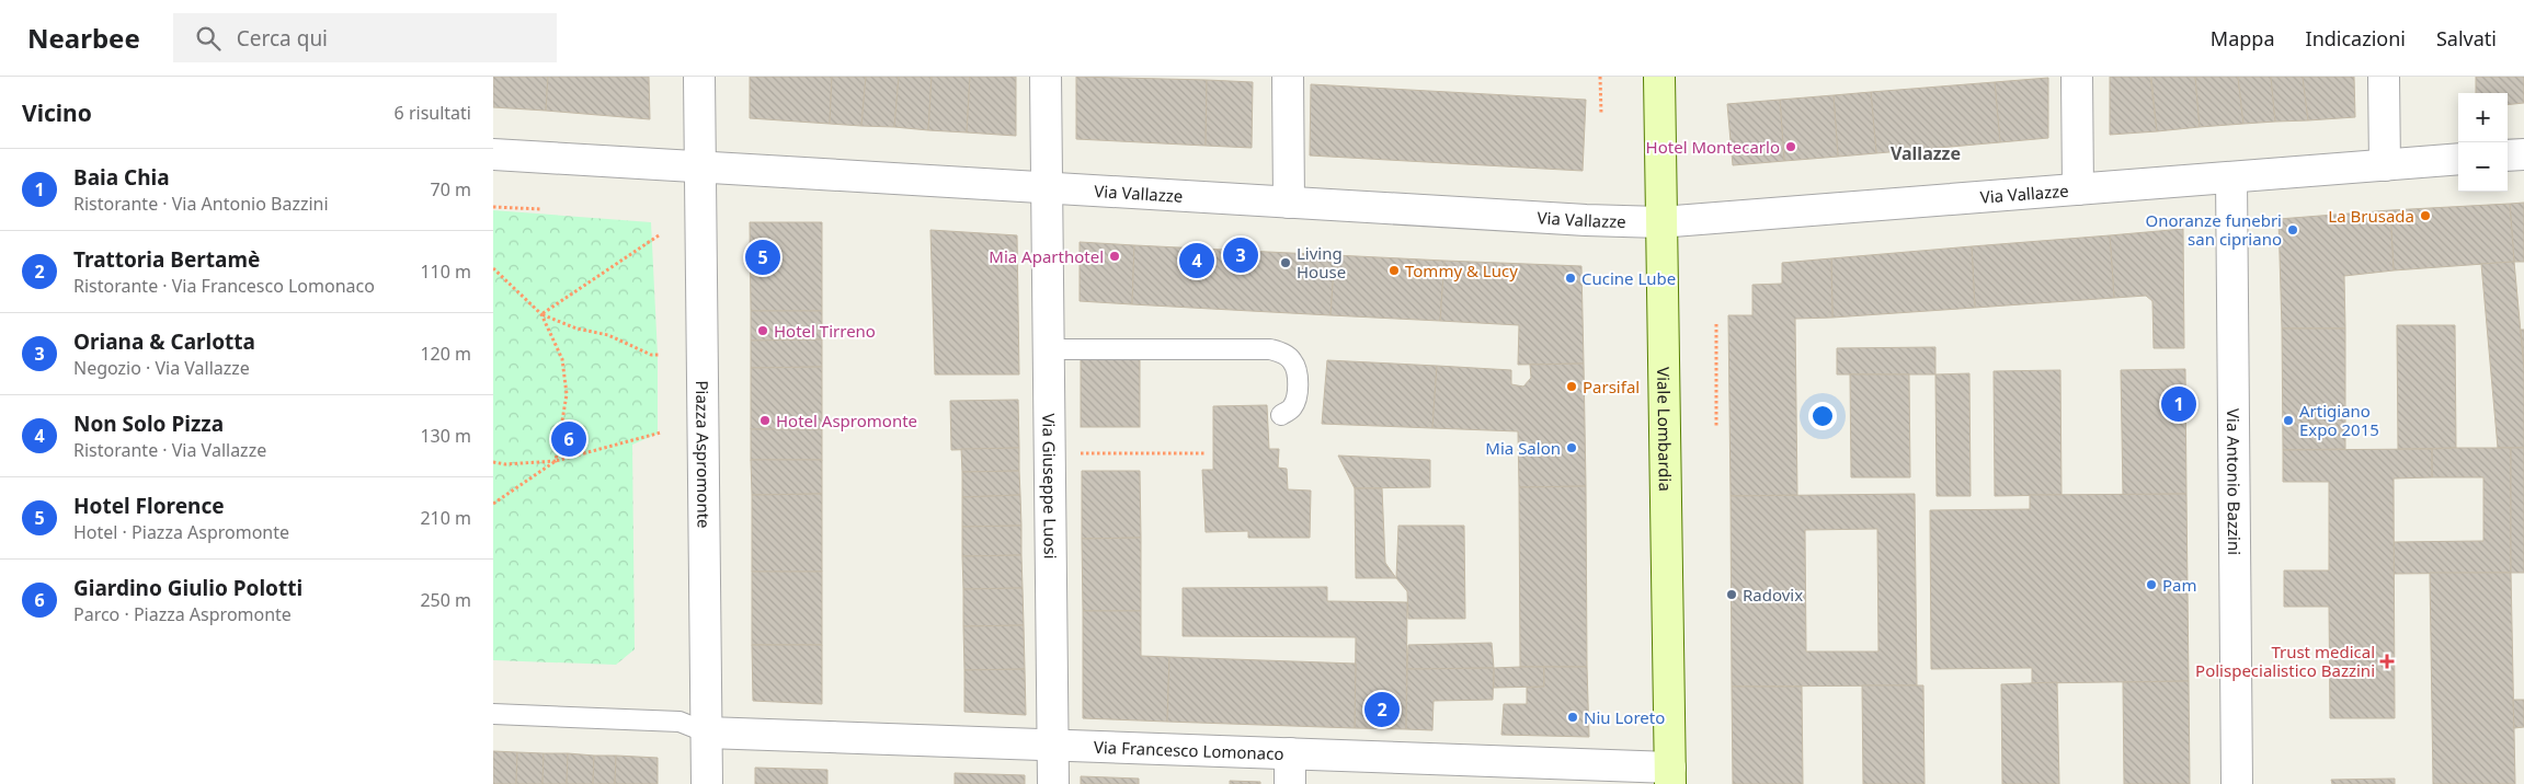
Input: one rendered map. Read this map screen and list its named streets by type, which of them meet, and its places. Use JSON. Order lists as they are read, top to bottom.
{
  "streets": {
    "street": [
      "Via Vallazze",
      "Viale Lombardia",
      "Piazza Aspromonte",
      "Via Antonio Bazzini",
      "Via Giuseppe Luosi",
      "Via Francesco Lomonaco"
    ]
  },
  "crossings": [
    ["Via Vallazze", "Viale Lombardia"],
    ["Via Vallazze", "Piazza Aspromonte"],
    ["Via Vallazze", "Via Antonio Bazzini"],
    ["Via Vallazze", "Via Giuseppe Luosi"],
    ["Viale Lombardia", "Via Francesco Lomonaco"],
    ["Piazza Aspromonte", "Via Francesco Lomonaco"],
    ["Via Giuseppe Luosi", "Via Francesco Lomonaco"]
  ],
  "districts": ["Vallazze"],
  "places": {
    "other": [
      "Hotel Montecarlo",
      "La Brusada",
      "Onoranze funebri san cipriano",
      "Mia Aparthotel",
      "Living House",
      "Tommy & Lucy",
      "Cucine Lube",
      "Hotel Tirreno",
      "Parsifal",
      "Hotel Aspromonte",
      "Artigiano Expo 2015",
      "Mia Salon",
      "Pam",
      "Radovix",
      "Niu Loreto"
    ],
    "health": ["Trust medical Polispecialistico Bazzini"]
  },
  "page": {
    "header": "Nearbee",
    "search": "Cerca qui",
    "nav": ["Mappa", "Indicazioni", "Salvati"],
    "heading": ["Vicino", "6 risultati"],
    "map_buttons": ["+", "−"],
    "list": [
      {
        "mark": "1",
        "name": "Baia Chia",
        "note": "Ristorante · Via Antonio Bazzini",
        "value": "70 m"
      },
      {
        "mark": "2",
        "name": "Trattoria Bertamè",
        "note": "Ristorante · Via Francesco Lomonaco",
        "value": "110 m"
      },
      {
        "mark": "3",
        "name": "Oriana & Carlotta",
        "note": "Negozio · Via Vallazze",
        "value": "120 m"
      },
      {
        "mark": "4",
        "name": "Non Solo Pizza",
        "note": "Ristorante · Via Vallazze",
        "value": "130 m"
      },
      {
        "mark": "5",
        "name": "Hotel Florence",
        "note": "Hotel · Piazza Aspromonte",
        "value": "210 m"
      },
      {
        "mark": "6",
        "name": "Giardino Giulio Polotti",
        "note": "Parco · Piazza Aspromonte",
        "value": "250 m"
      }
    ],
    "pins": [
      "3",
      "5",
      "4",
      "1",
      "6",
      "2"
    ]
  }
}
